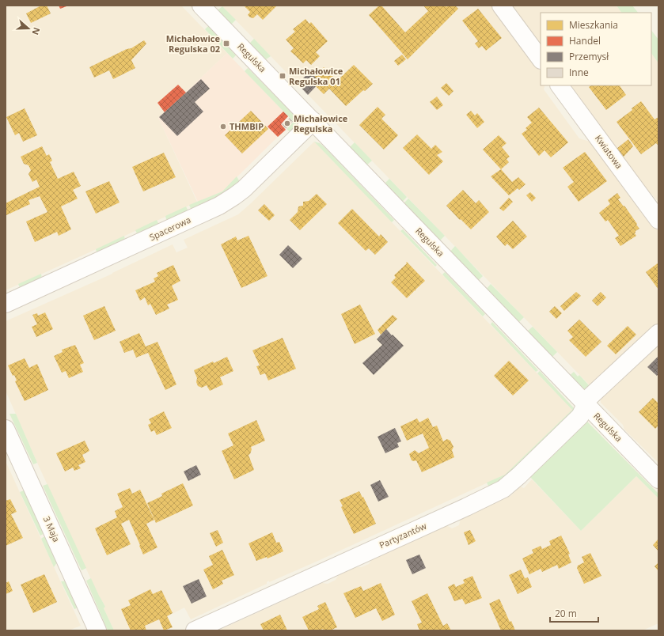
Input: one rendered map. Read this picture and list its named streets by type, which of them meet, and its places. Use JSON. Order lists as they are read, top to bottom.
{
  "streets": {
    "street": [
      "Regulska",
      "Kwiatowa",
      "Spacerowa",
      "3 Maja",
      "Partyzantów"
    ]
  },
  "crossings": [
    ["Regulska", "Spacerowa"],
    ["Regulska", "Partyzantów"]
  ],
  "places": {
    "transit": ["Michałowice Regulska 02", "Michałowice Regulska 01"],
    "other": ["Michałowice Regulska", "THMBIP"]
  },
  "legend": [
    "Mieszkania",
    "Handel",
    "Przemysł",
    "Inne"
  ],
  "scale_bar": "20 m",
  "north": "right"
}
